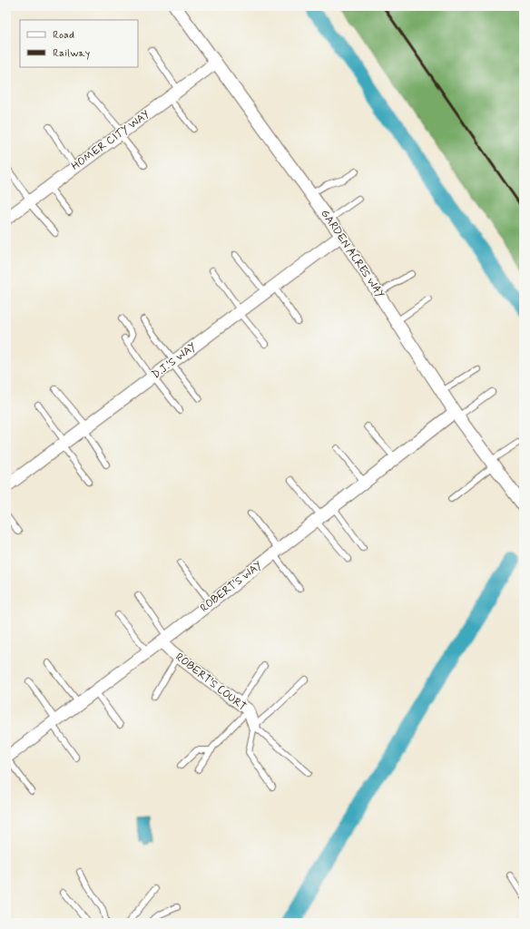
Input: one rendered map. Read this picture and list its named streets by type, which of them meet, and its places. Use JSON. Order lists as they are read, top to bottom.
{
  "streets": {
    "street": [
      "HOMER CITY WAY",
      "GARDEN ACRES WAY",
      "D.J.'S WAY",
      "ROBERT'S WAY",
      "ROBERT'S COURT"
    ]
  },
  "crossings": [
    ["HOMER CITY WAY", "GARDEN ACRES WAY"],
    ["GARDEN ACRES WAY", "D.J.'S WAY"],
    ["GARDEN ACRES WAY", "ROBERT'S WAY"],
    ["ROBERT'S WAY", "ROBERT'S COURT"]
  ],
  "legend": ["Road", "Railway"]
}
